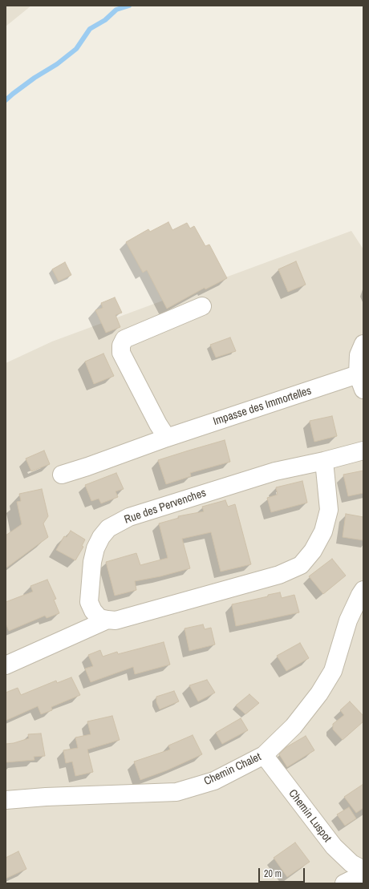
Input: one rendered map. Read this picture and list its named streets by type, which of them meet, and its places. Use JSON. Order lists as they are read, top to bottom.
{
  "streets": {
    "street": [
      "Impasse des Immortelles",
      "Rue des Pervenches",
      "Chemin Chalet",
      "Chemin Luspot"
    ]
  },
  "crossings": [
    ["Chemin Chalet", "Chemin Luspot"]
  ],
  "scale_bar": "20 m"
}
